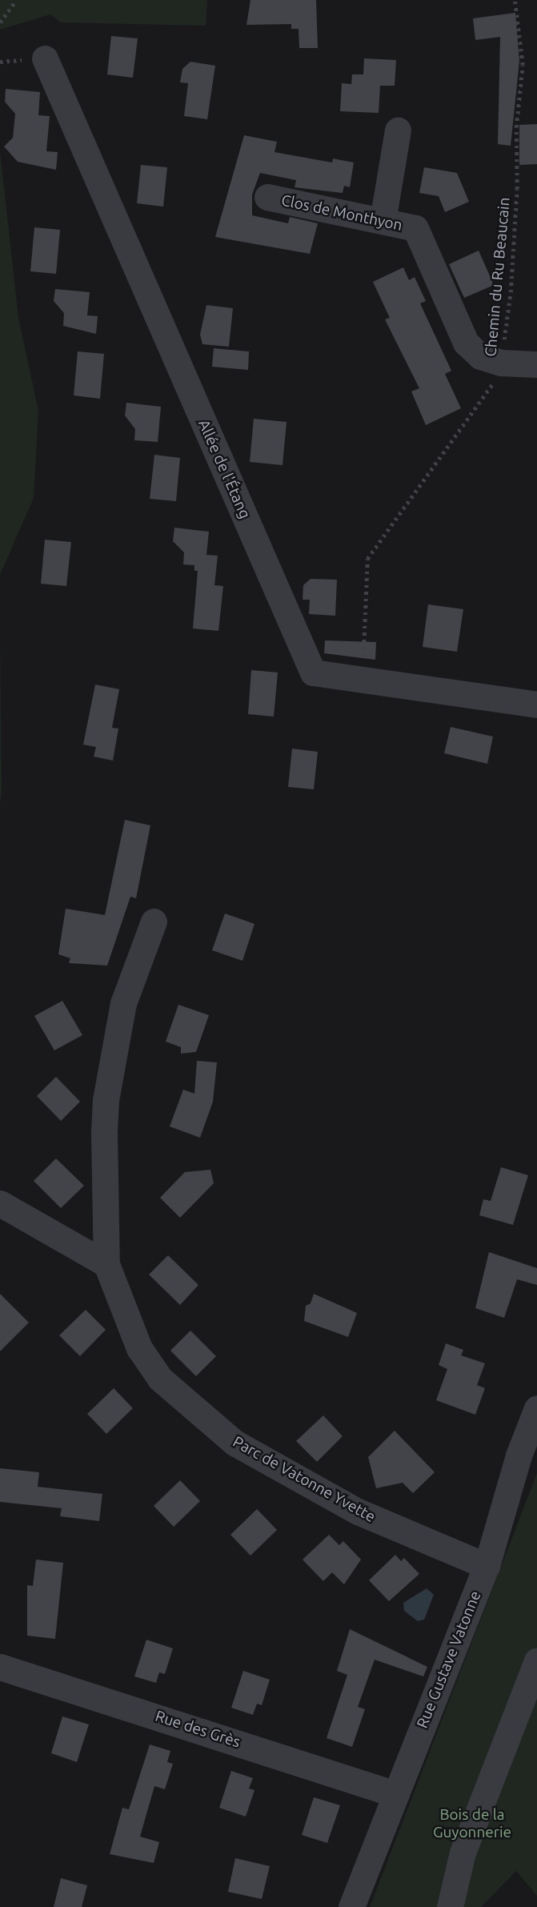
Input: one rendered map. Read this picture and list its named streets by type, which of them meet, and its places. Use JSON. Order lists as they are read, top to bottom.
{
  "streets": {
    "street": [
      "Clos de Monthyon",
      "Allée de l'Étang",
      "Parc de Vatonne Yvette",
      "Rue Gustave Vatonne",
      "Rue des Grès"
    ],
    "path": ["Chemin du Ru Beaucain"]
  },
  "crossings": [
    ["Clos de Monthyon", "Chemin du Ru Beaucain"],
    ["Chemin du Ru Beaucain", "Allée de l'Étang"],
    ["Parc de Vatonne Yvette", "Rue Gustave Vatonne"],
    ["Rue Gustave Vatonne", "Rue des Grès"]
  ],
  "parks": ["Bois de la Guyonnerie"]
}
